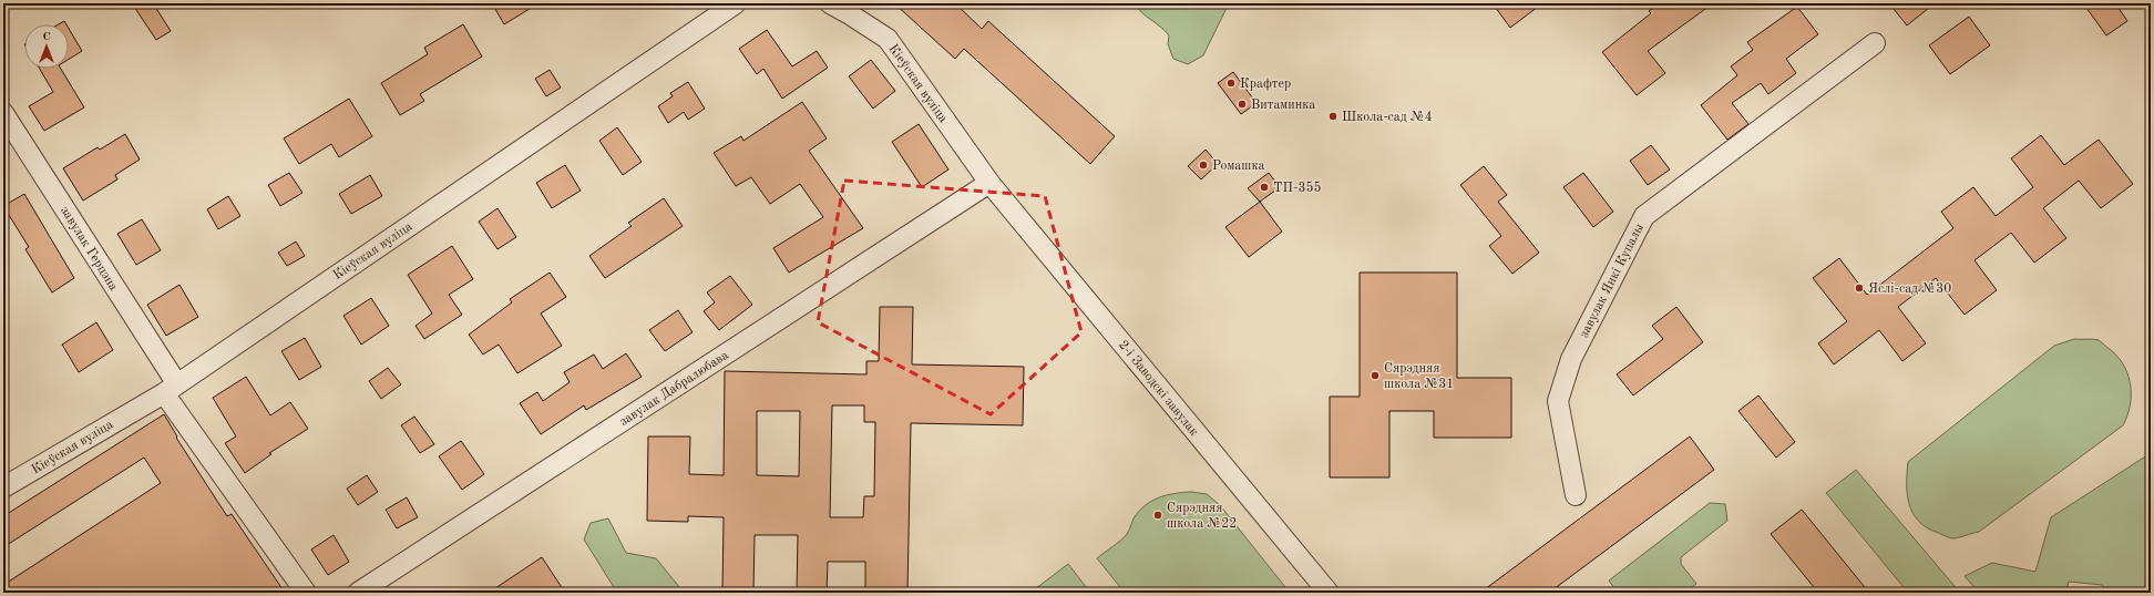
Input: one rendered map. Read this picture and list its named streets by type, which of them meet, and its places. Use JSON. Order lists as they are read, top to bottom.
{
  "streets": {
    "street": [
      "Кіеўская вуліца",
      "завулак Герцэна",
      "завулак Янкі Купалы",
      "завулак Дабралюбава",
      "2-і Заводскі завулак"
    ]
  },
  "crossings": [
    ["Кіеўская вуліца", "завулак Герцэна"],
    ["Кіеўская вуліца", "завулак Дабралюбава"],
    ["Кіеўская вуліца", "2-і Заводскі завулак"],
    ["завулак Дабралюбава", "2-і Заводскі завулак"]
  ],
  "places": [
    "Крафтер",
    "Витаминка",
    "Школа-сад №4",
    "Ромашка",
    "ТП-355",
    "Яслі-сад №30",
    "Сярэдняя школа №31",
    "Сярэдняя школа №22"
  ],
  "north": "top"
}
